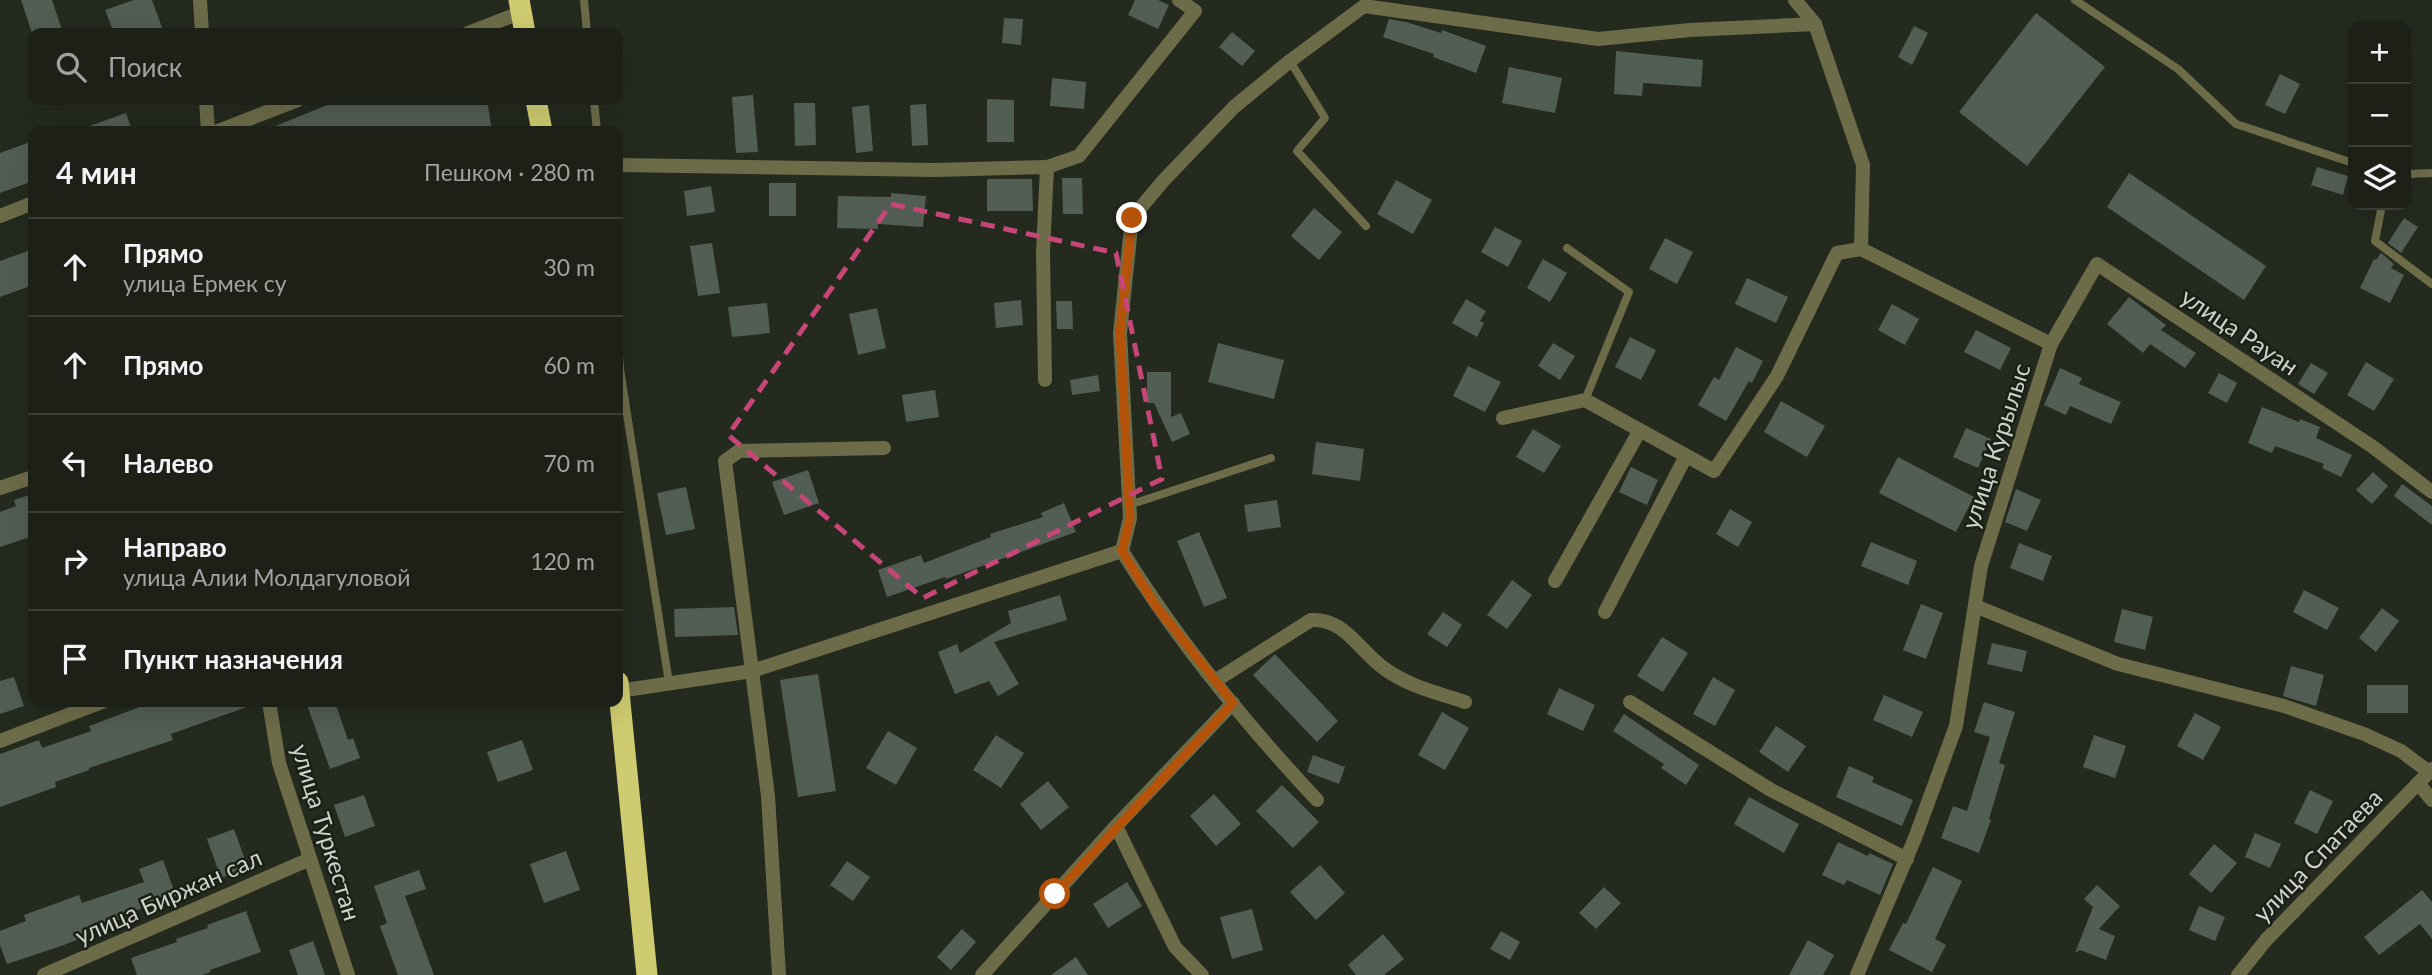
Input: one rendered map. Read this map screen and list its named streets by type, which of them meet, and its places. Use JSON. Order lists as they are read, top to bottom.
{
  "streets": {
    "street": [
      "улица Рауан",
      "улица Курылыс",
      "улица Туркестан",
      "улица Спатаева",
      "улица Биржан сал"
    ]
  },
  "crossings": [
    ["улица Рауан", "улица Курылыс"],
    ["улица Туркестан", "улица Биржан сал"]
  ],
  "page": {
    "map_buttons": ["+", "−"],
    "search": "Поиск",
    "heading": ["4 мин", "Пешком · 280 m"],
    "list": [
      ["Прямо", "улица Ермек су", "30 m"],
      ["Прямо", "60 m"],
      ["Налево", "70 m"],
      ["Направо", "улица Алии Молдагуловой", "120 m"],
      "Пункт назначения"
    ]
  }
}
